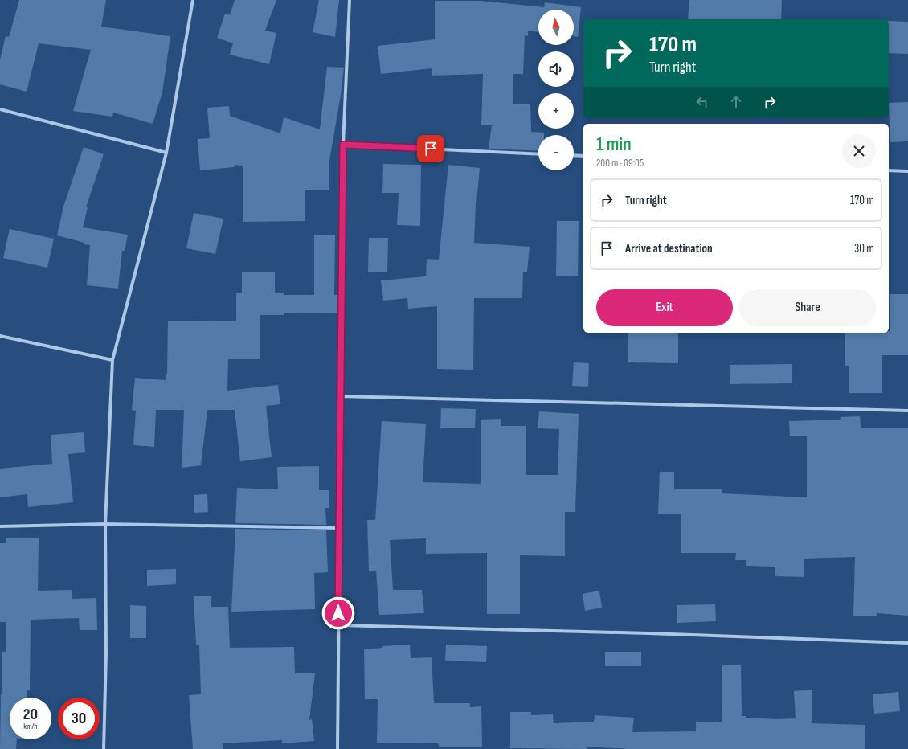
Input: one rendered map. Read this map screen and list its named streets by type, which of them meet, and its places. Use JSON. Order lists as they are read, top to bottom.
{
  "north": "top",
  "page": {
    "map_buttons": ["+", "−"],
    "turn": ["170 m", "Turn right"],
    "heading": ["1 min", "200 m · 09:05"],
    "list": [
      {
        "name": "Turn right",
        "value": "170 m"
      },
      {
        "name": "Arrive at destination",
        "value": "30 m"
      }
    ],
    "buttons": ["Exit", "Share"],
    "speed": "20 km/h",
    "limit": "30"
  }
}
